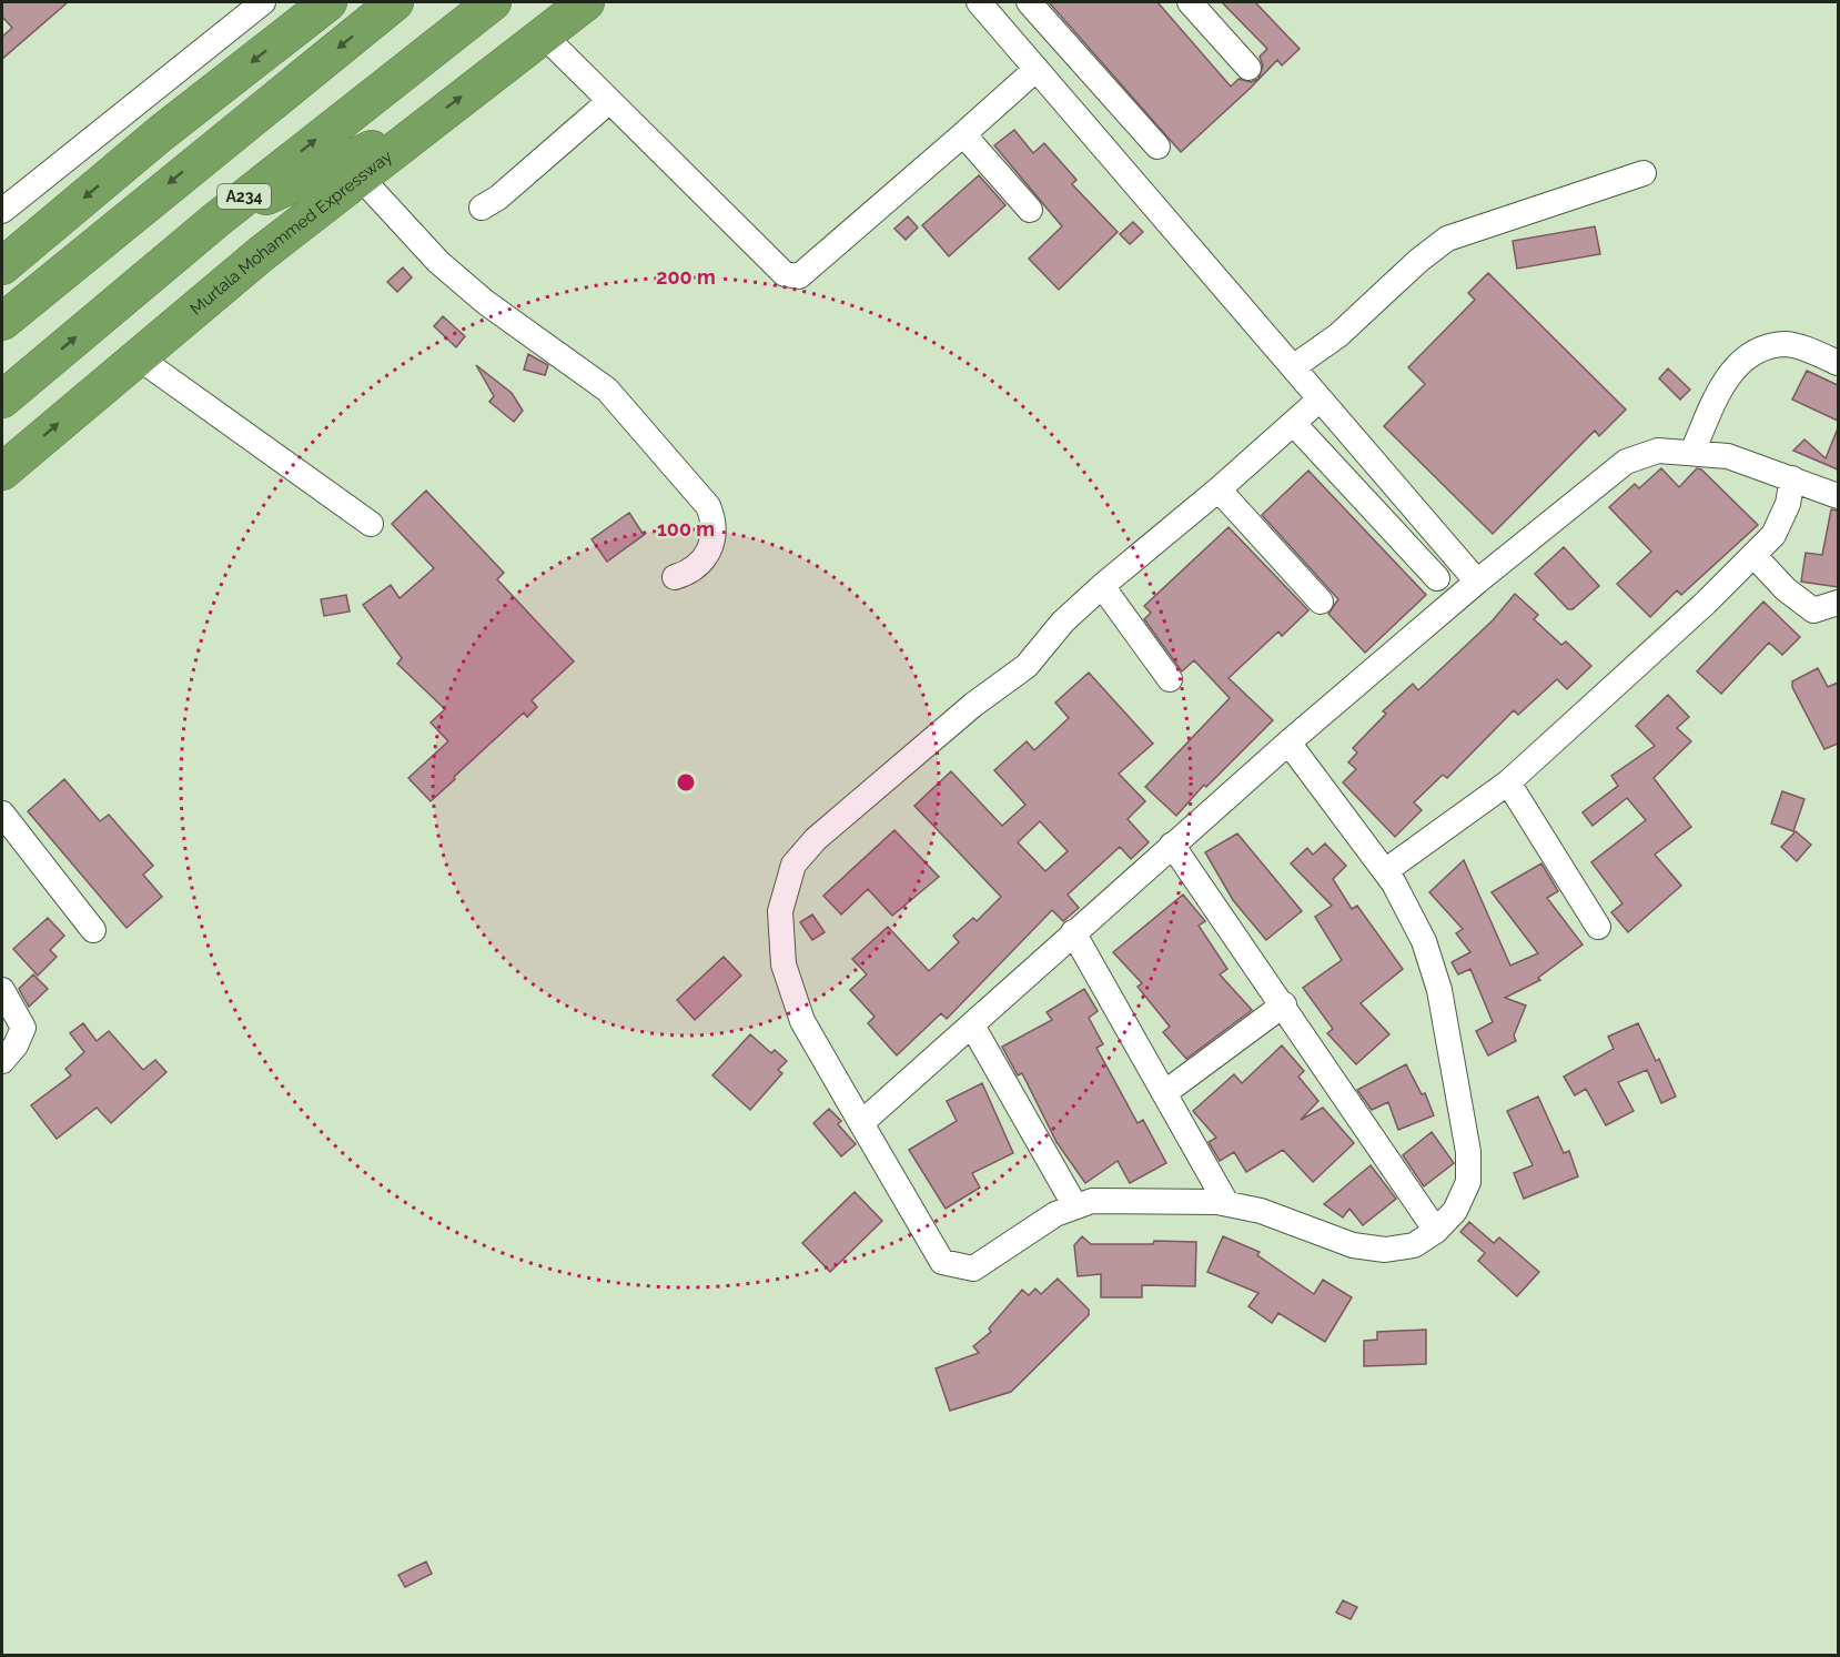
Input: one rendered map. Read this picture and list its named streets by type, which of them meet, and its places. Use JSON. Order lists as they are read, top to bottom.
{
  "streets": {
    "highway": ["A234", "Murtala Mohammed Expressway"]
  },
  "rings": ["200 m", "100 m"]
}
